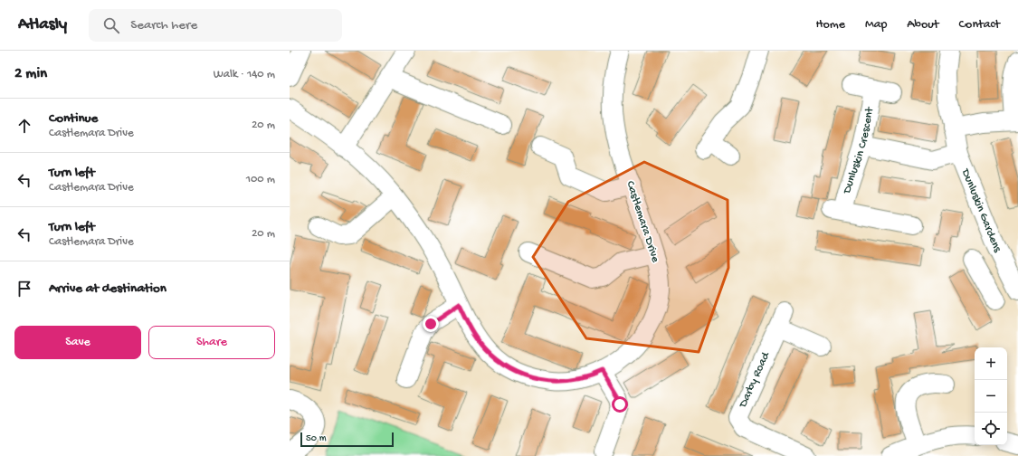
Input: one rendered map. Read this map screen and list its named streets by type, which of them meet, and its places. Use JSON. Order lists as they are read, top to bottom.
{
  "streets": {
    "street": [
      "Dunluskin Crescent",
      "Dunluskin Gardens",
      "Castlemara Drive",
      "Darby Road"
    ]
  },
  "scale_bar": "50 m",
  "page": {
    "header": "Atlasly",
    "search": "Search here",
    "nav": [
      "Home",
      "Map",
      "About",
      "Contact"
    ],
    "heading": ["2 min", "Walk · 140 m"],
    "list": [
      ["Continue", "Castlemara Drive", "20 m"],
      ["Turn left", "Castlemara Drive", "100 m"],
      ["Turn left", "Castlemara Drive", "20 m"],
      "Arrive at destination"
    ],
    "buttons": ["Save", "Share"],
    "map_buttons": ["+", "−"],
    "scale": "50 m"
  }
}
